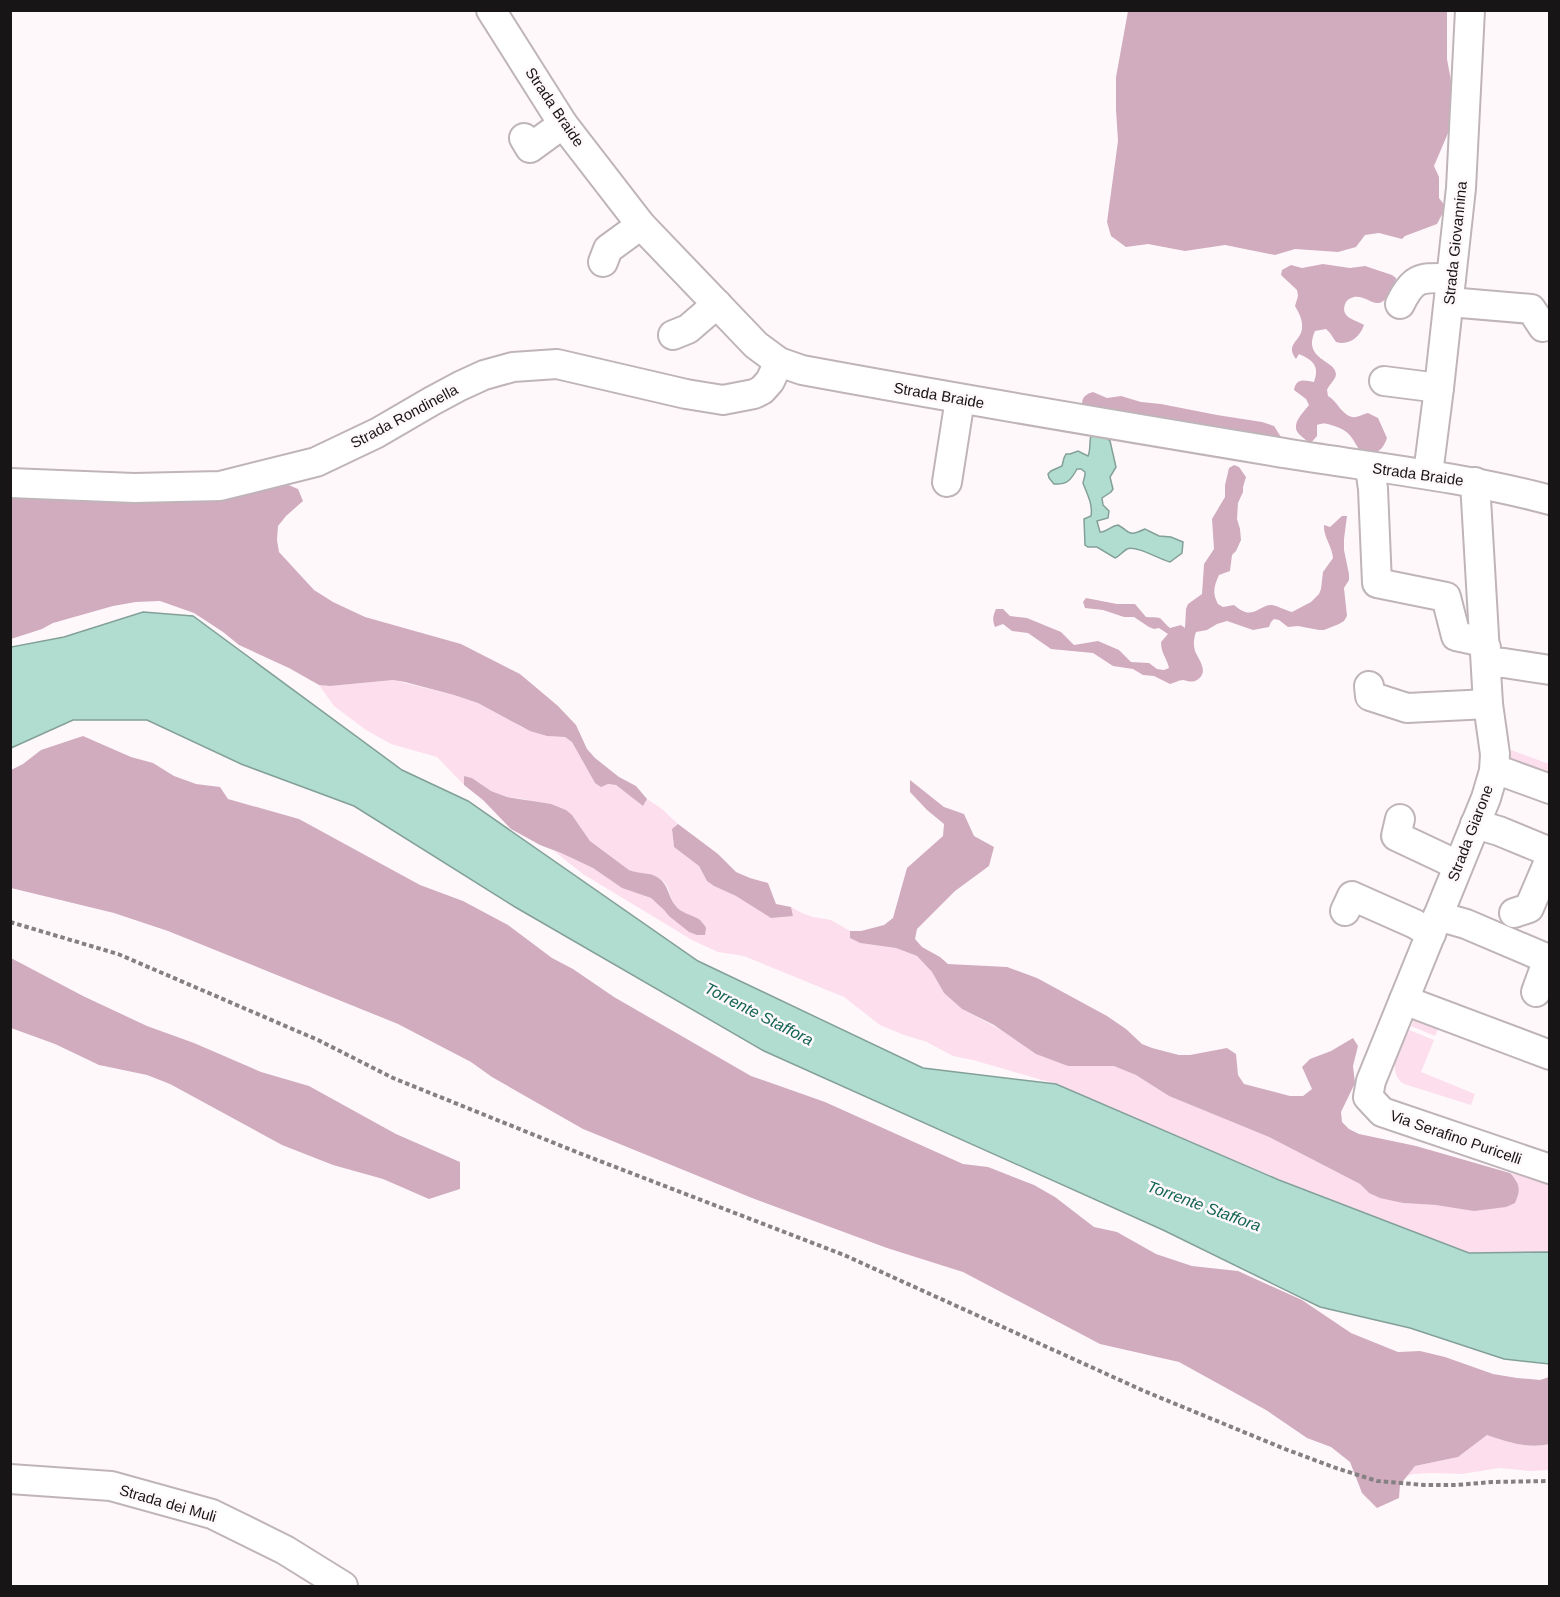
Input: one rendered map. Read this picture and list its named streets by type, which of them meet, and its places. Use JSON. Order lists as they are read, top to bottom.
{
  "streets": {
    "street": [
      "Strada Braide",
      "Strada Giovannina",
      "Strada Rondinella",
      "Strada Giarone",
      "Via Serafino Puricelli",
      "Strada dei Muli"
    ]
  },
  "crossings": [
    ["Strada Braide", "Strada Giovannina"],
    ["Strada Braide", "Strada Rondinella"],
    ["Strada Braide", "Strada Giarone"],
    ["Strada Giarone", "Via Serafino Puricelli"]
  ],
  "water": ["Torrente Staffora"]
}
